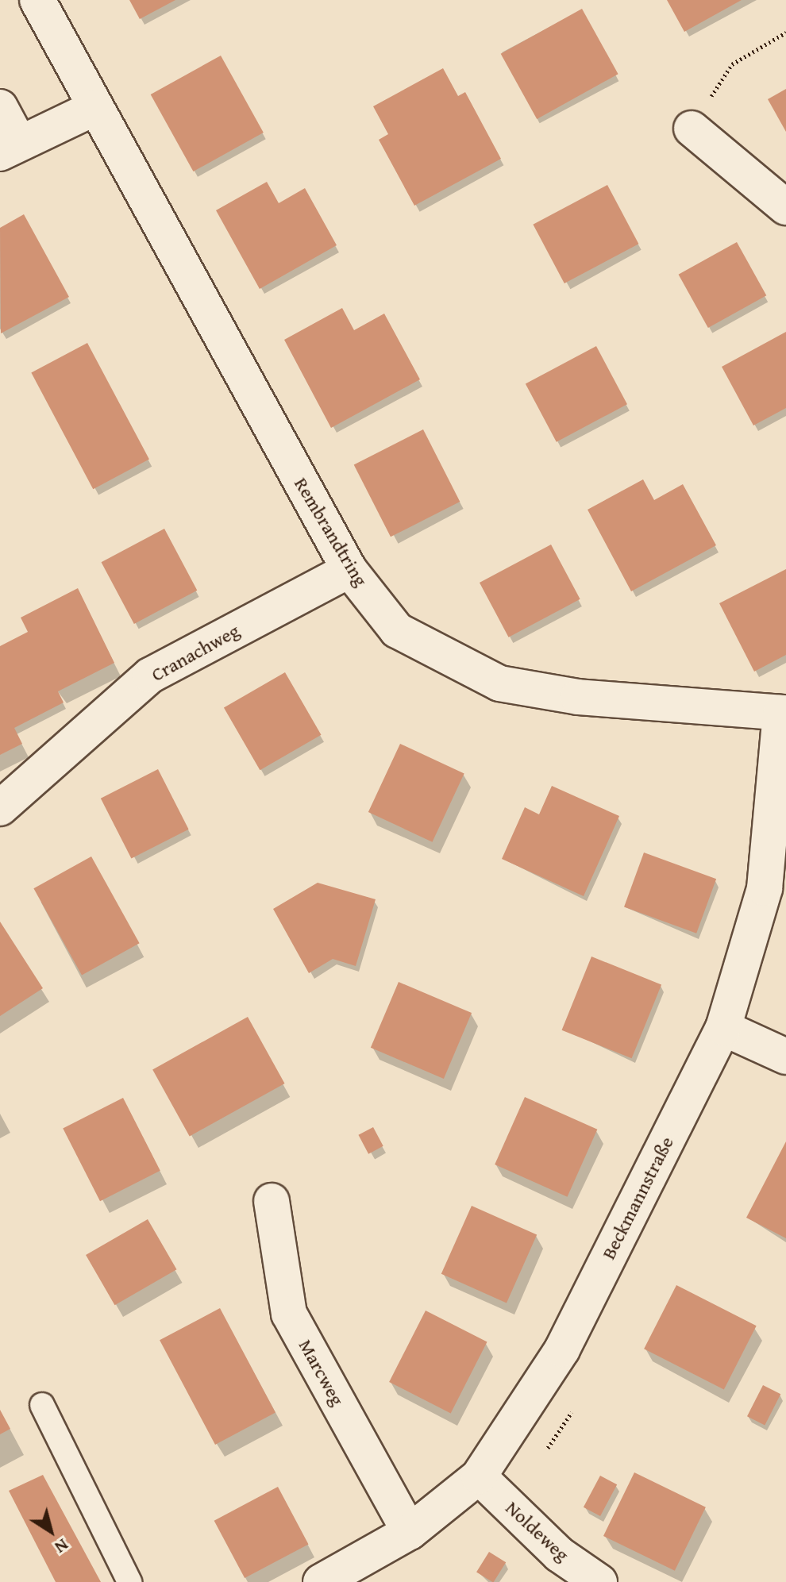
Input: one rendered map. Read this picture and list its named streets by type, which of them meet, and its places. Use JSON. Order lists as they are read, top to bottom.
{
  "streets": {
    "street": [
      "Rembrandtring",
      "Cranachweg",
      "Beckmannstraße",
      "Marcweg",
      "Noldeweg"
    ]
  },
  "crossings": [
    ["Rembrandtring", "Cranachweg"],
    ["Rembrandtring", "Beckmannstraße"],
    ["Beckmannstraße", "Marcweg"],
    ["Beckmannstraße", "Noldeweg"]
  ],
  "north": "bottom right"
}
